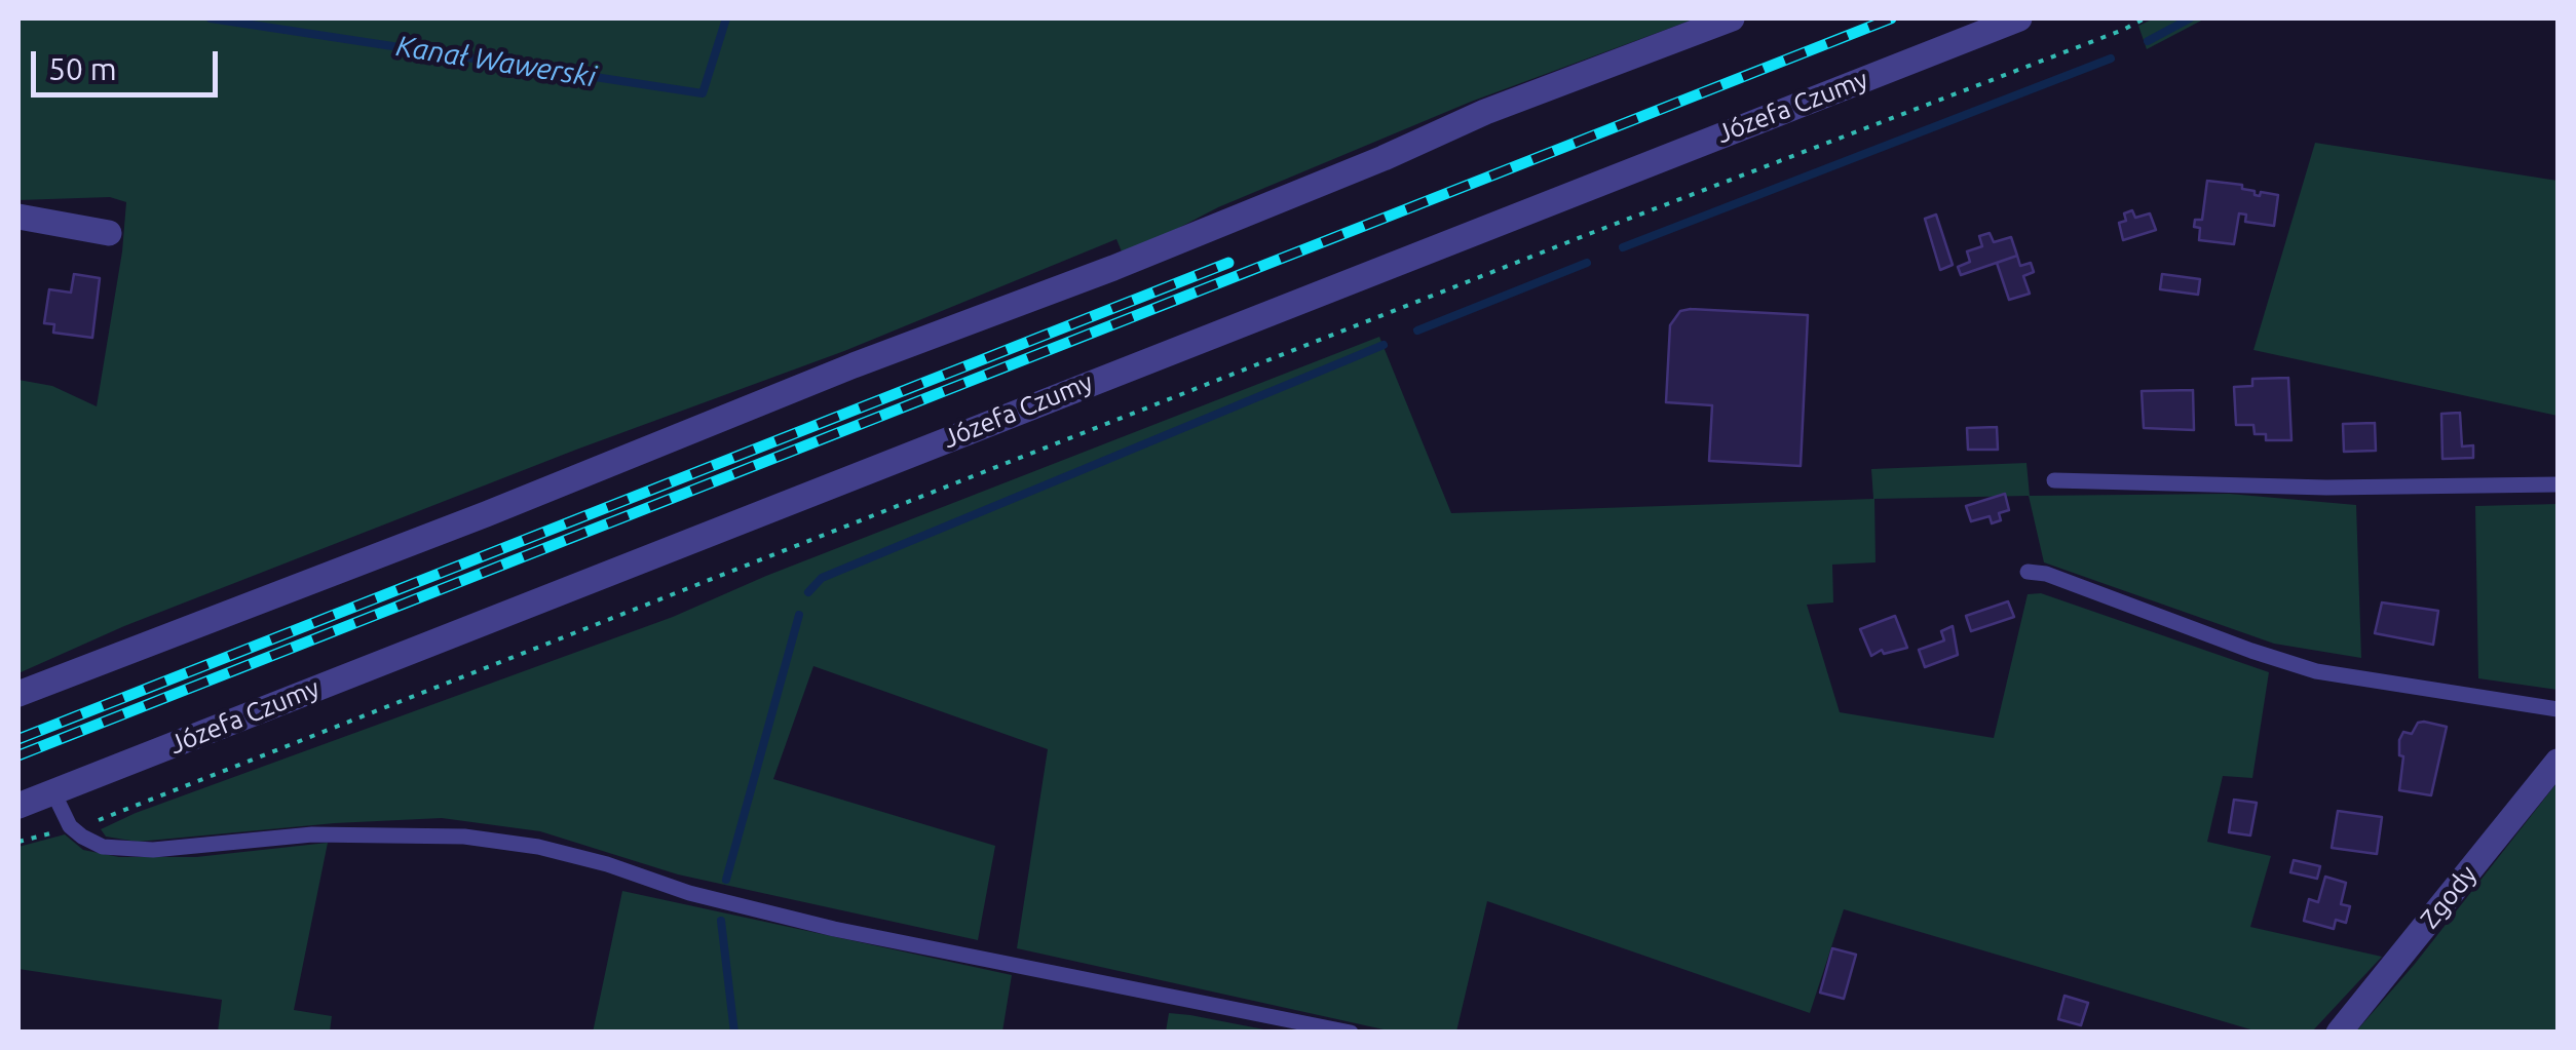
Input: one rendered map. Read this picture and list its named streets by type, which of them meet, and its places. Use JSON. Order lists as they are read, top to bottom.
{
  "streets": {
    "street": ["Józefa Czumy", "Zgody"]
  },
  "water": ["Kanał Wawerski"],
  "scale_bar": "50 m"
}
